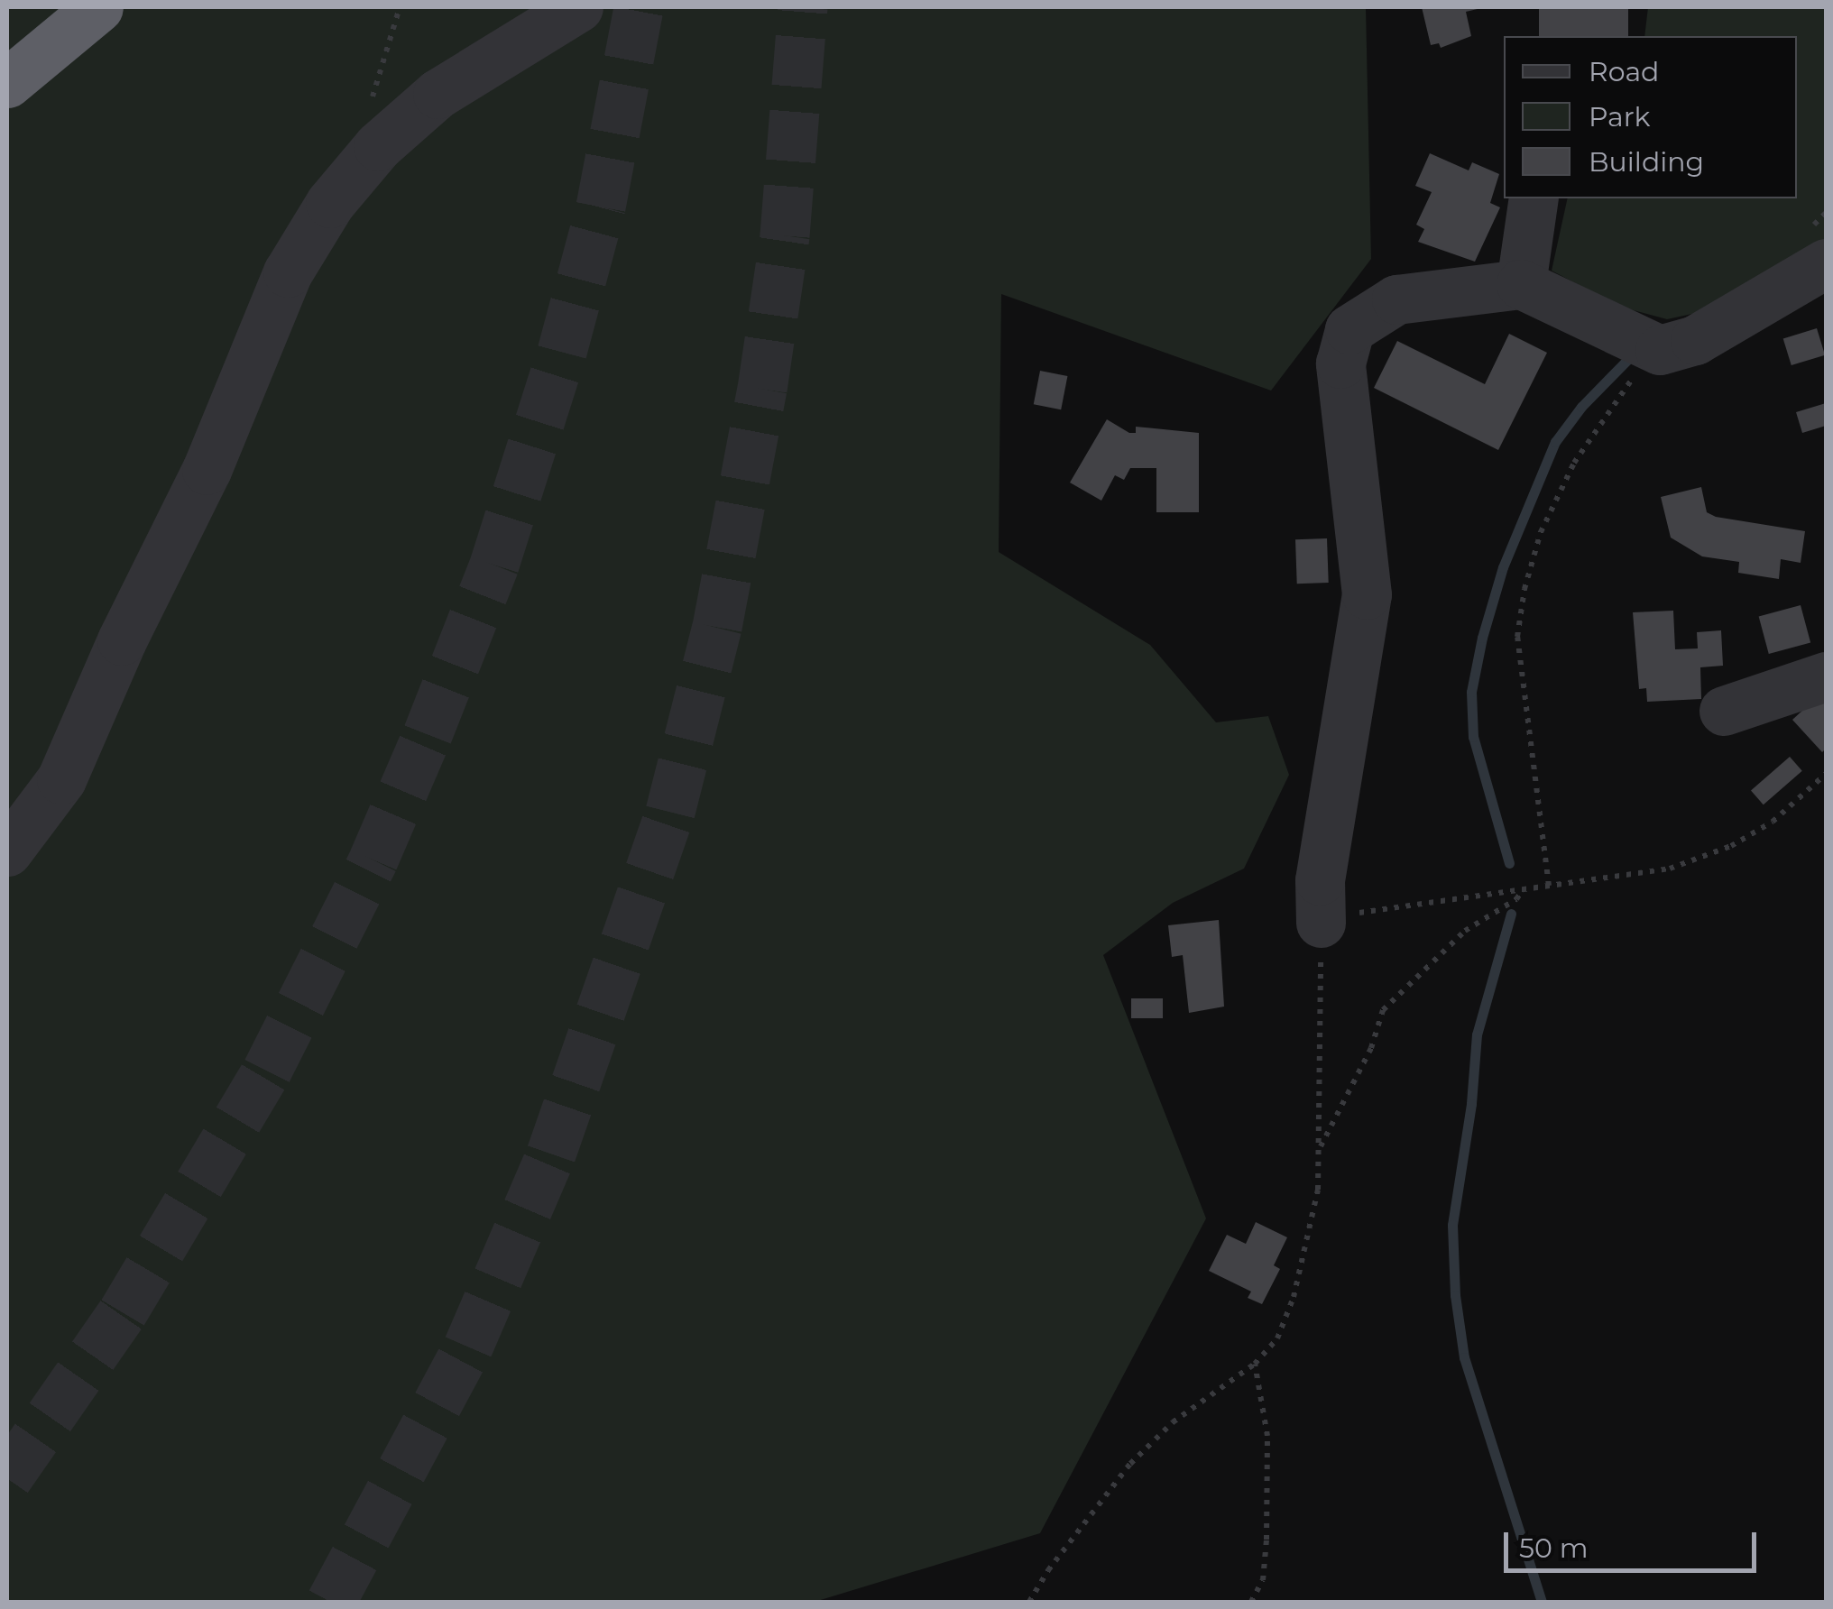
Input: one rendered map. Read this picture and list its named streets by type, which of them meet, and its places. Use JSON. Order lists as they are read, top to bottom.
{
  "legend": ["Road", "Park", "Building"],
  "scale_bar": "50 m"
}
